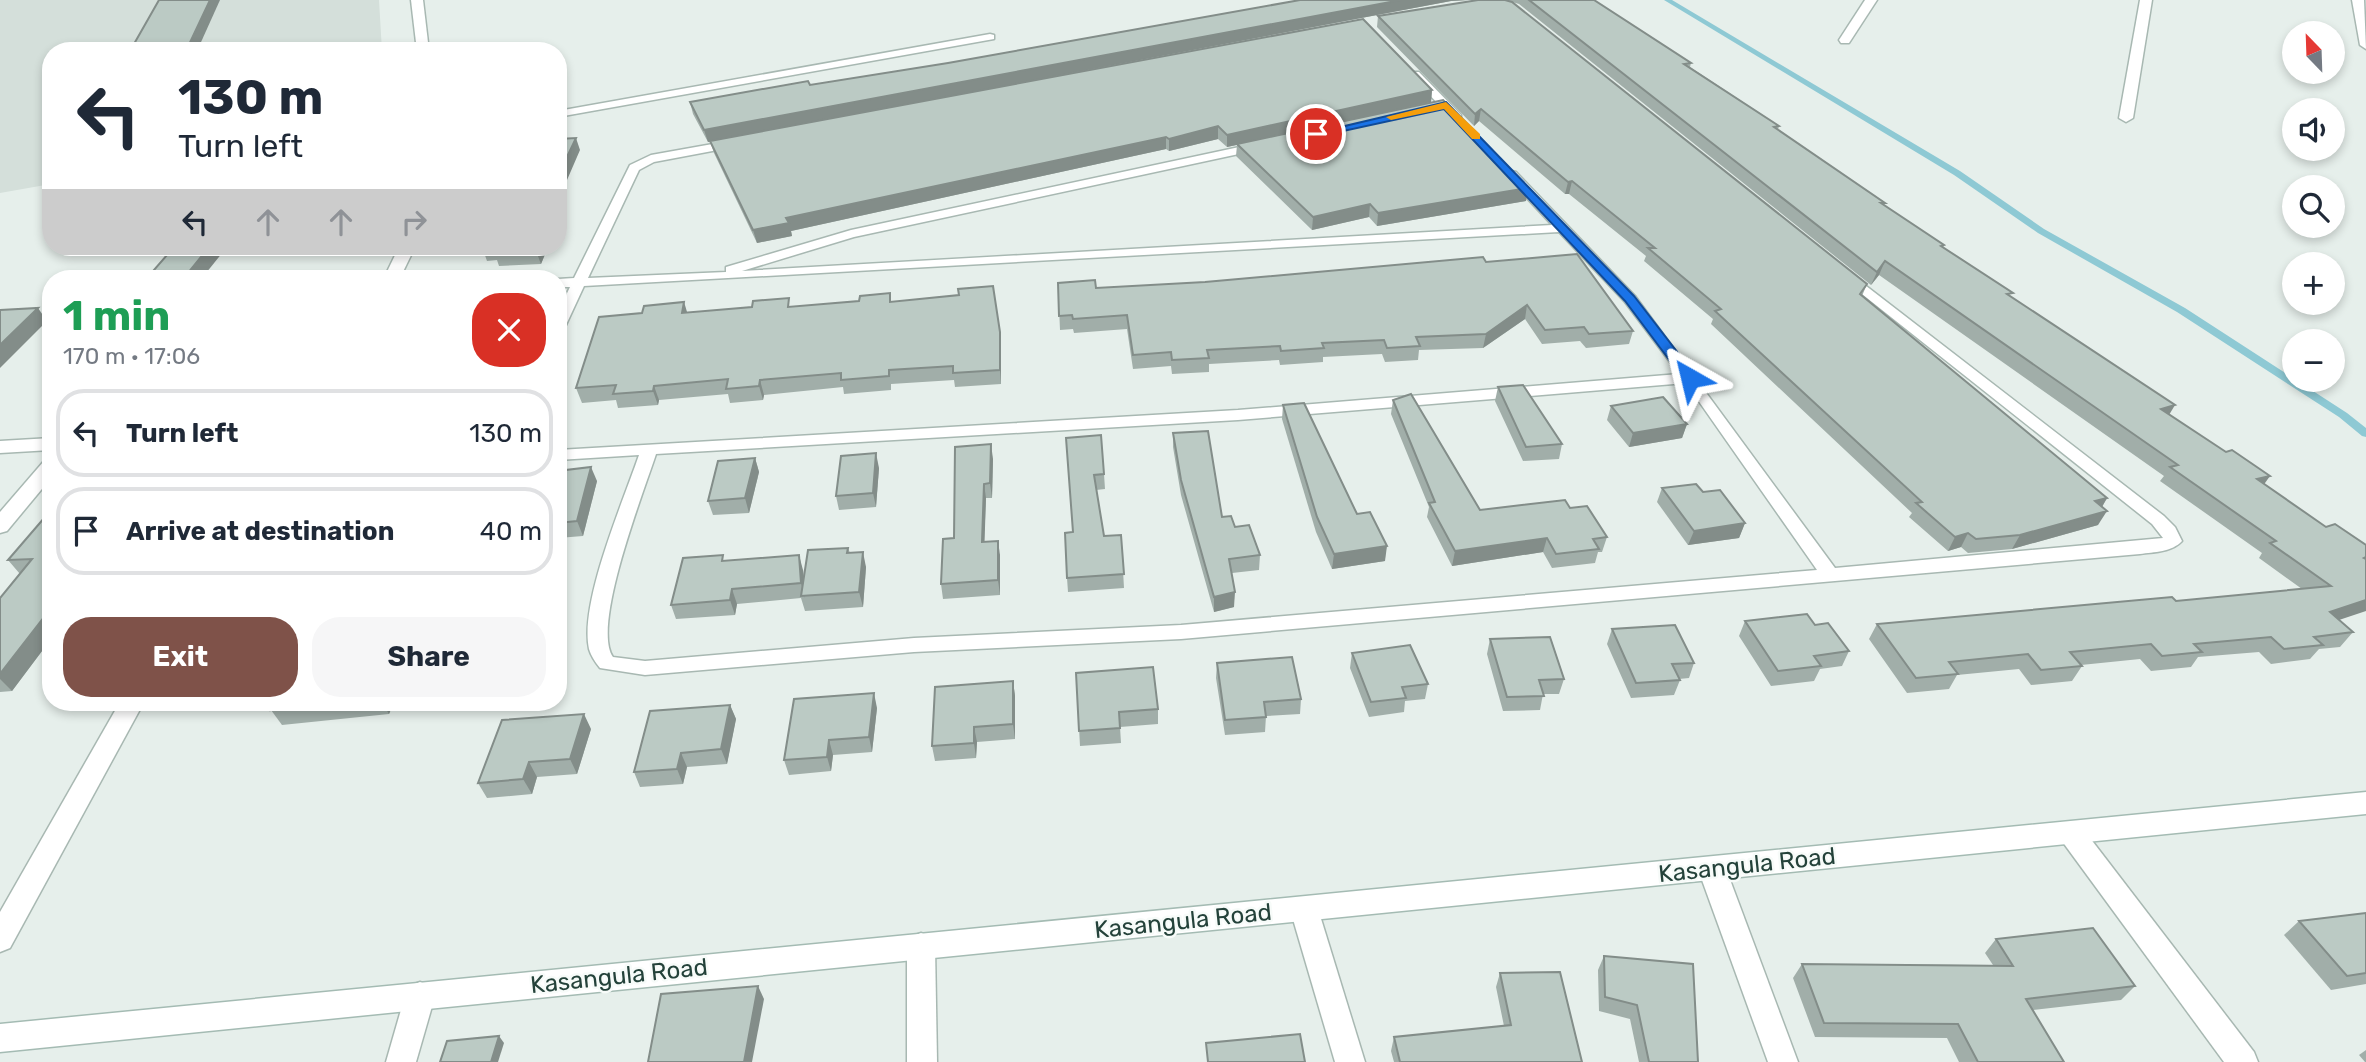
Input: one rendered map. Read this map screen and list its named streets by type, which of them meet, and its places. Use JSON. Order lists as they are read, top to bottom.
{
  "streets": {
    "street": ["Kasangula Road"]
  },
  "north": "top left",
  "page": {
    "map_buttons": ["+", "−"],
    "turn": ["130 m", "Turn left"],
    "heading": ["1 min", "170 m · 17:06"],
    "list": [
      {
        "name": "Turn left",
        "value": "130 m"
      },
      {
        "name": "Arrive at destination",
        "value": "40 m"
      }
    ],
    "buttons": ["Exit", "Share"]
  }
}
